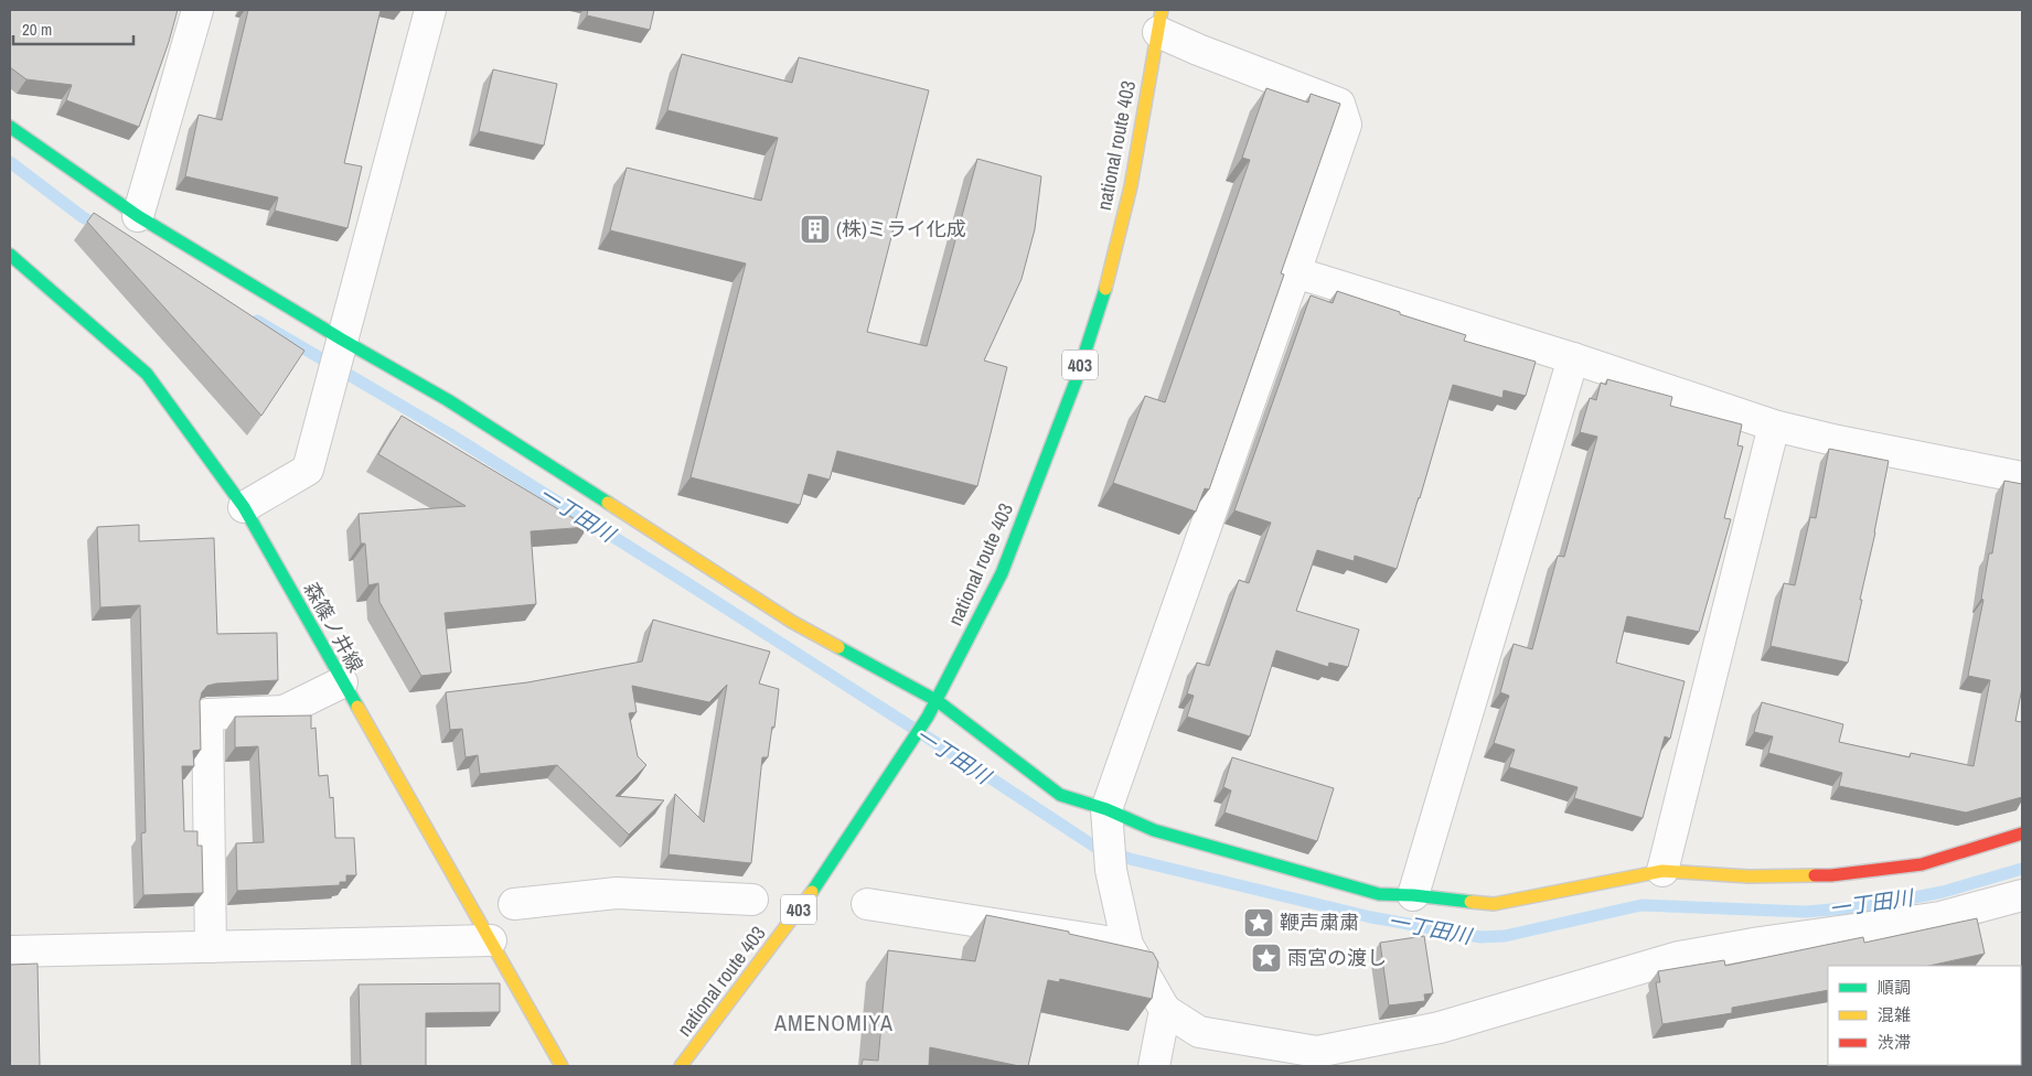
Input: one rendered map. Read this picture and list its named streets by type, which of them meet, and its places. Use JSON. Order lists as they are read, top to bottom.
{
  "streets": {
    "main road": ["national route 403", "403", "森篠ノ井線"]
  },
  "districts": ["AMENOMIYA"],
  "water": ["一丁田川"],
  "places": {
    "building": ["(株)ミライ化成"],
    "place": ["鞭声粛粛", "雨宮の渡し"]
  },
  "legend": ["順調", "混雑", "渋滞"],
  "scale_bar": "20 m"
}
